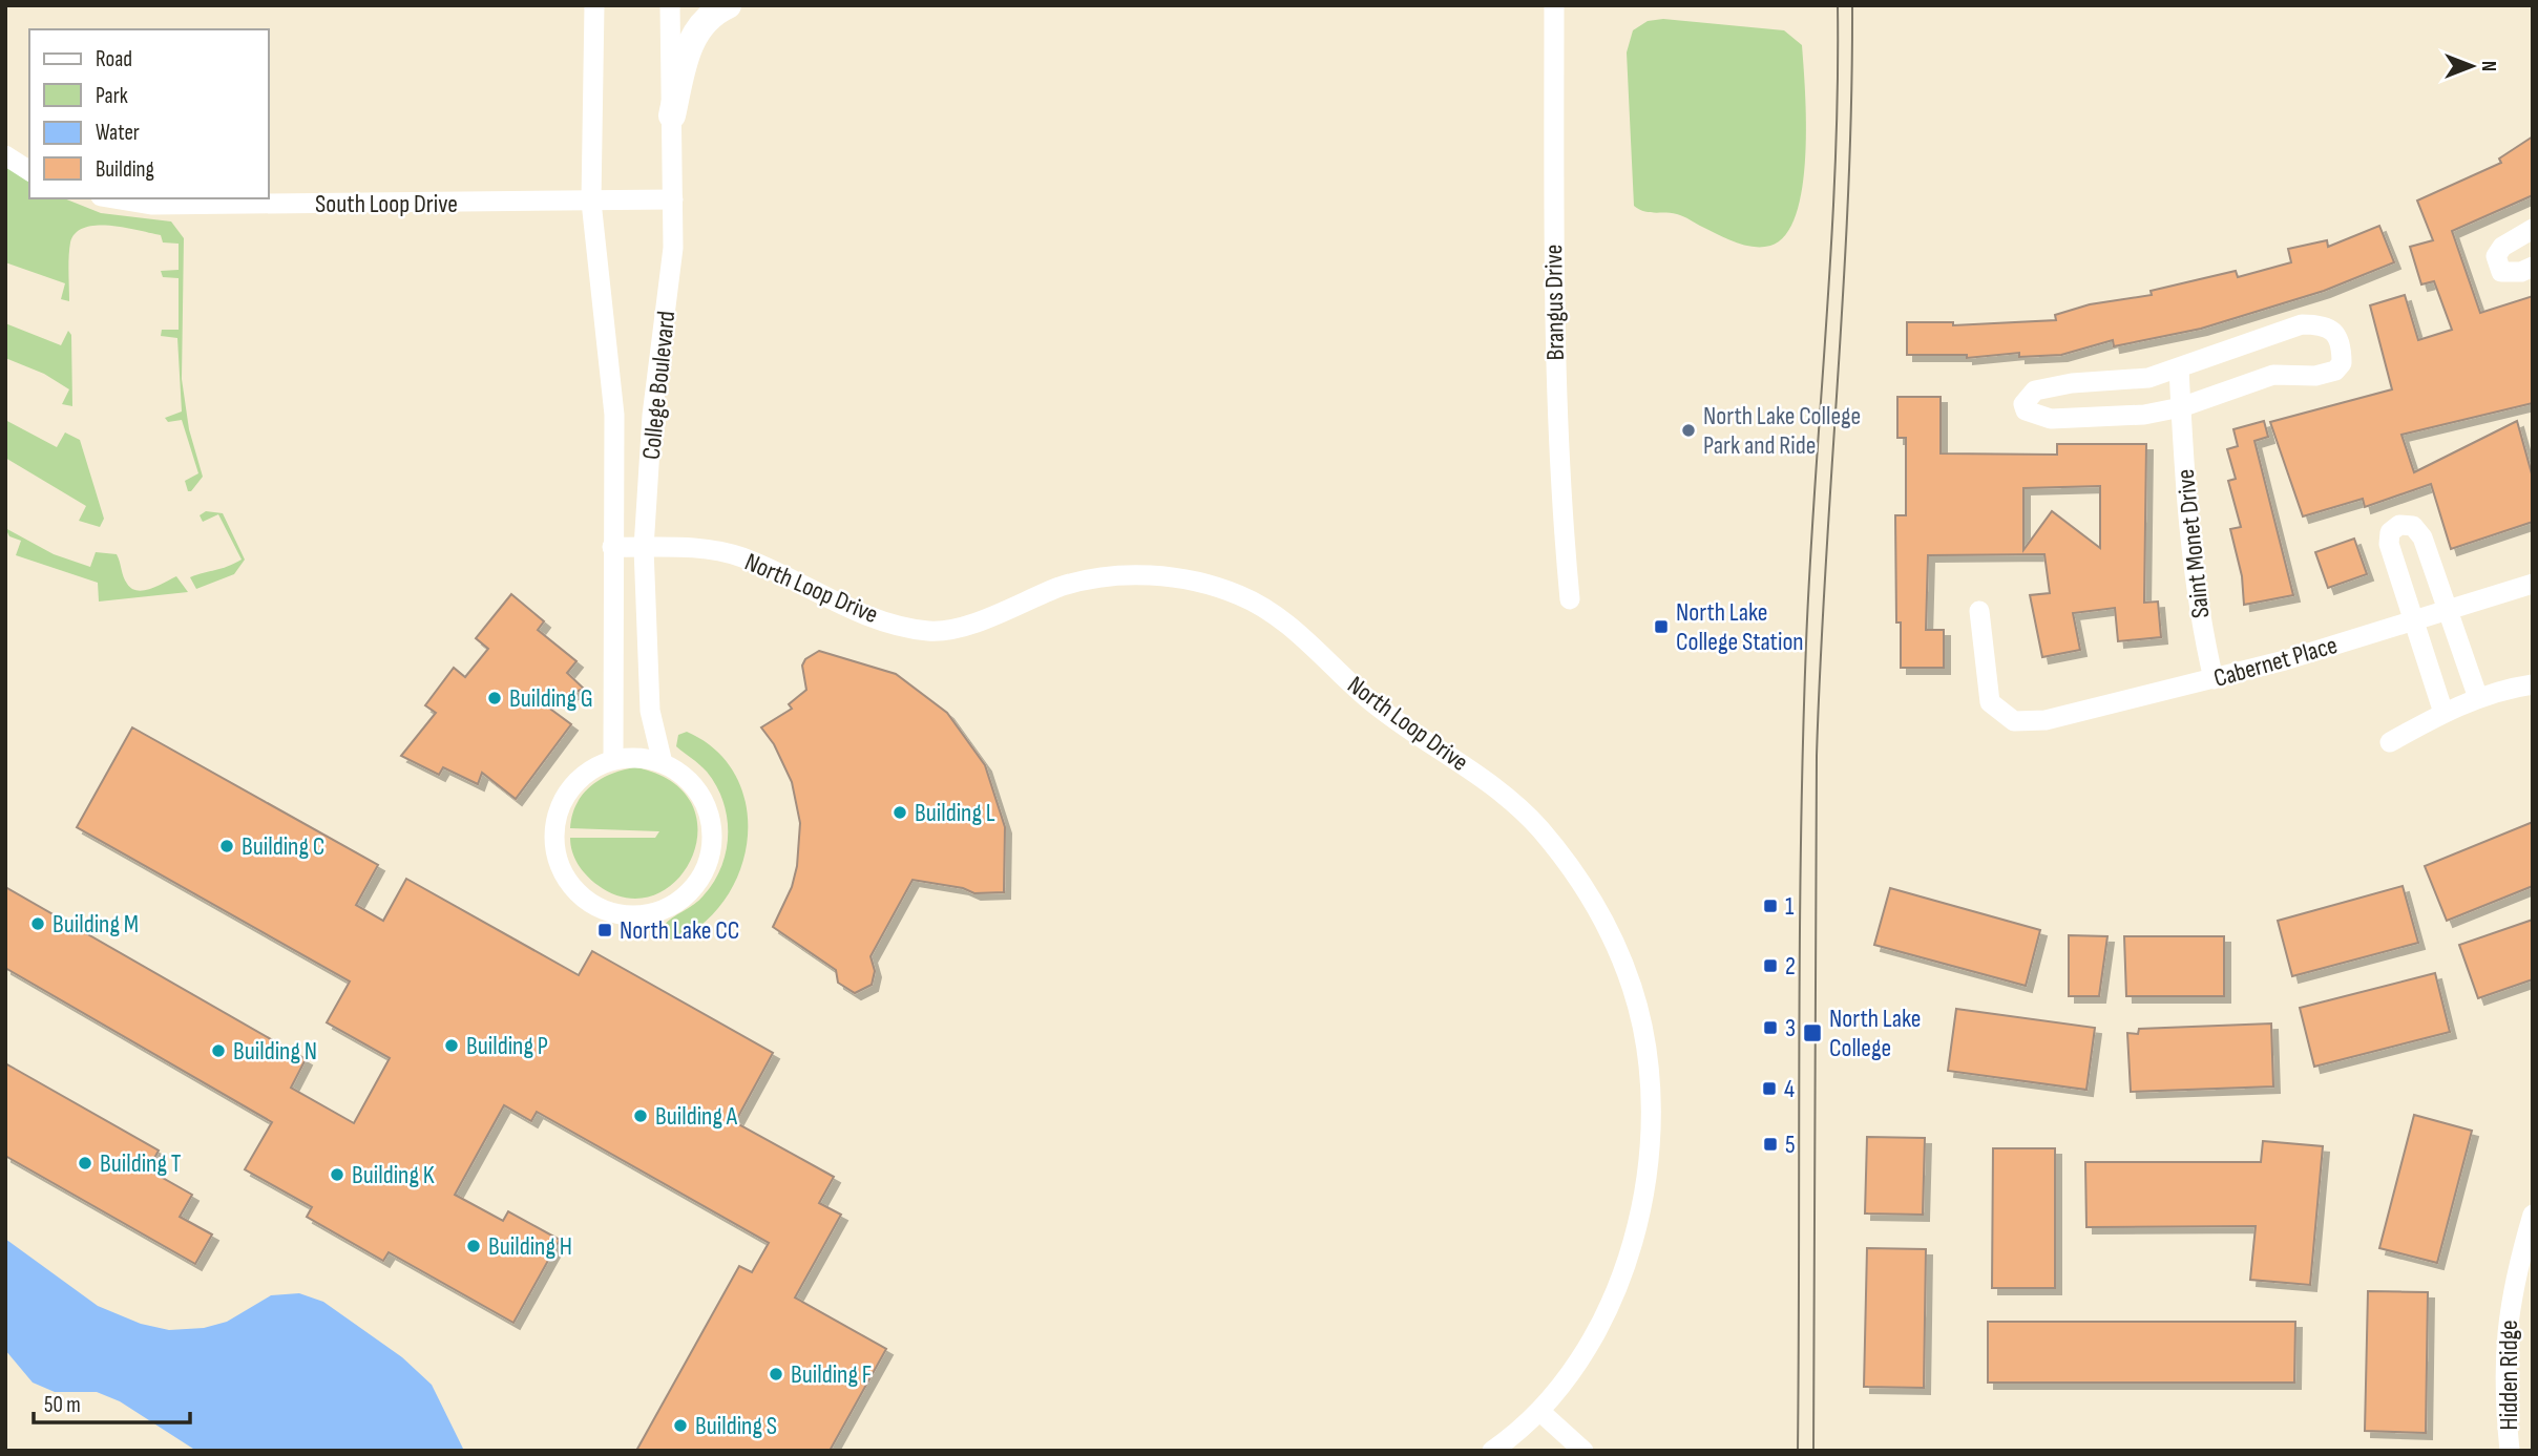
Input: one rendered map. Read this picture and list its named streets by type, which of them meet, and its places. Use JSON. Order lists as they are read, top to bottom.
{
  "streets": {
    "street": [
      "South Loop Drive",
      "Brangus Drive",
      "College Boulevard",
      "Saint Monet Drive",
      "North Loop Drive",
      "Cabernet Place",
      "Hidden Ridge"
    ]
  },
  "crossings": [
    ["South Loop Drive", "College Boulevard"],
    ["College Boulevard", "North Loop Drive"],
    ["Saint Monet Drive", "Cabernet Place"]
  ],
  "places": {
    "other": [
      "North Lake College Park and Ride",
      "Building G",
      "Building L",
      "Building C",
      "Building M",
      "Building P",
      "Building N",
      "Building A",
      "Building T",
      "Building K",
      "Building H",
      "Building F",
      "Building S"
    ],
    "transit": [
      "North Lake College Station",
      "1",
      "North Lake CC",
      "2",
      "3",
      "North Lake College",
      "4",
      "5"
    ]
  },
  "legend": [
    "Road",
    "Park",
    "Water",
    "Building"
  ],
  "scale_bar": "50 m",
  "north": "right"
}
